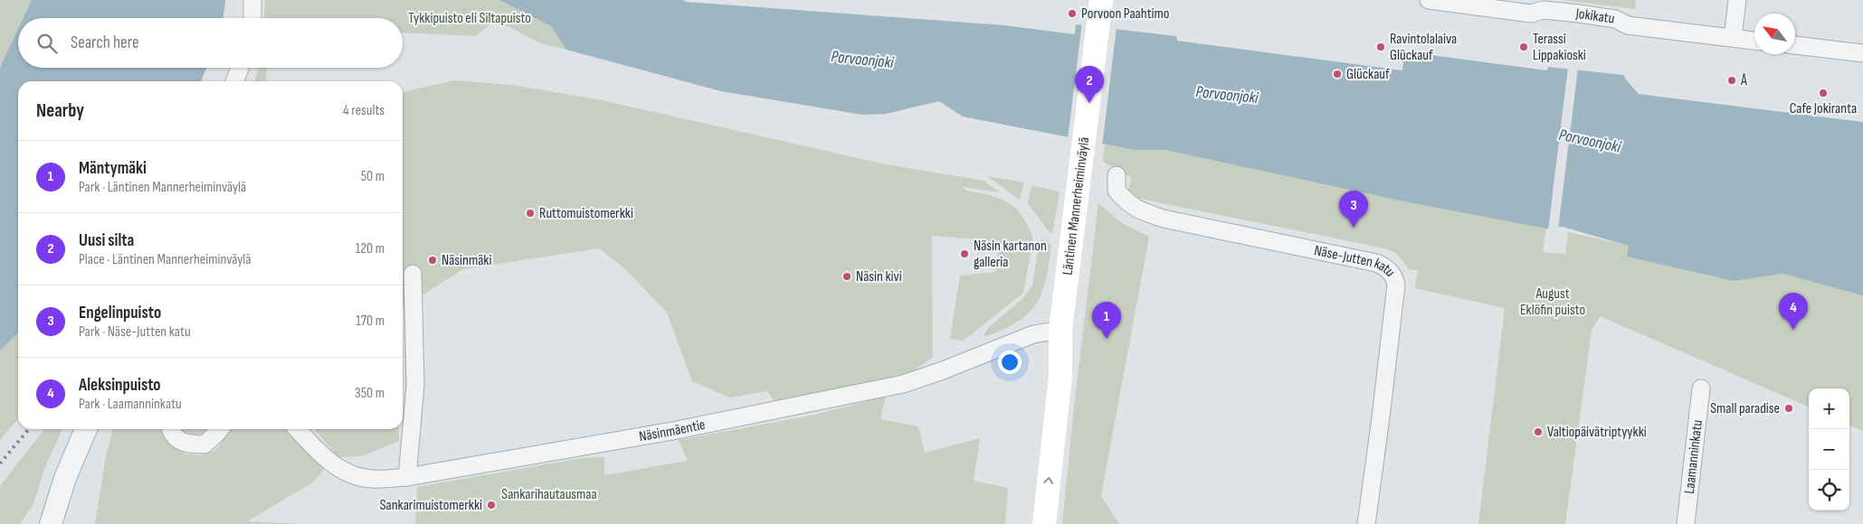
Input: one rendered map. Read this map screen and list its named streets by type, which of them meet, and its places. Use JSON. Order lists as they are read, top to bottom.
{
  "streets": {
    "main road": ["Läntinen Mannerheiminväylä"],
    "street": [
      "Jokikatu",
      "Näse-Jutten katu",
      "Näsinmäentie",
      "Laamanninkatu"
    ]
  },
  "crossings": [
    ["Läntinen Mannerheiminväylä", "Näsinmäentie"]
  ],
  "water": ["Porvoonjoki"],
  "parks": ["Tykkipuisto eli Siltapuisto", "August Eklöfin puisto", "Sankarihautausmaa"],
  "places": [
    "Porvoon Paahtimo",
    "Ravintolalaiva Glückauf",
    "Terassi Lippakioski",
    "Glückauf",
    "Å",
    "Cafe Jokiranta",
    "Ruttomuistomerkki",
    "Näsin kartanon galleria",
    "Näsinmäki",
    "Näsin kivi",
    "Small paradise",
    "Valtiopäivätriptyykki",
    "Sankarimuistomerkki"
  ],
  "north": "top left",
  "page": {
    "search": "Search here",
    "pins": [
      "2",
      "3",
      "4",
      "1"
    ],
    "heading": ["Nearby", "4 results"],
    "list": [
      {
        "mark": "1",
        "name": "Mäntymäki",
        "note": "Park · Läntinen Mannerheiminväylä",
        "value": "50 m"
      },
      {
        "mark": "2",
        "name": "Uusi silta",
        "note": "Place · Läntinen Mannerheiminväylä",
        "value": "120 m"
      },
      {
        "mark": "3",
        "name": "Engelinpuisto",
        "note": "Park · Näse-Jutten katu",
        "value": "170 m"
      },
      {
        "mark": "4",
        "name": "Aleksinpuisto",
        "note": "Park · Laamanninkatu",
        "value": "350 m"
      }
    ],
    "map_buttons": ["+", "−"]
  }
}
